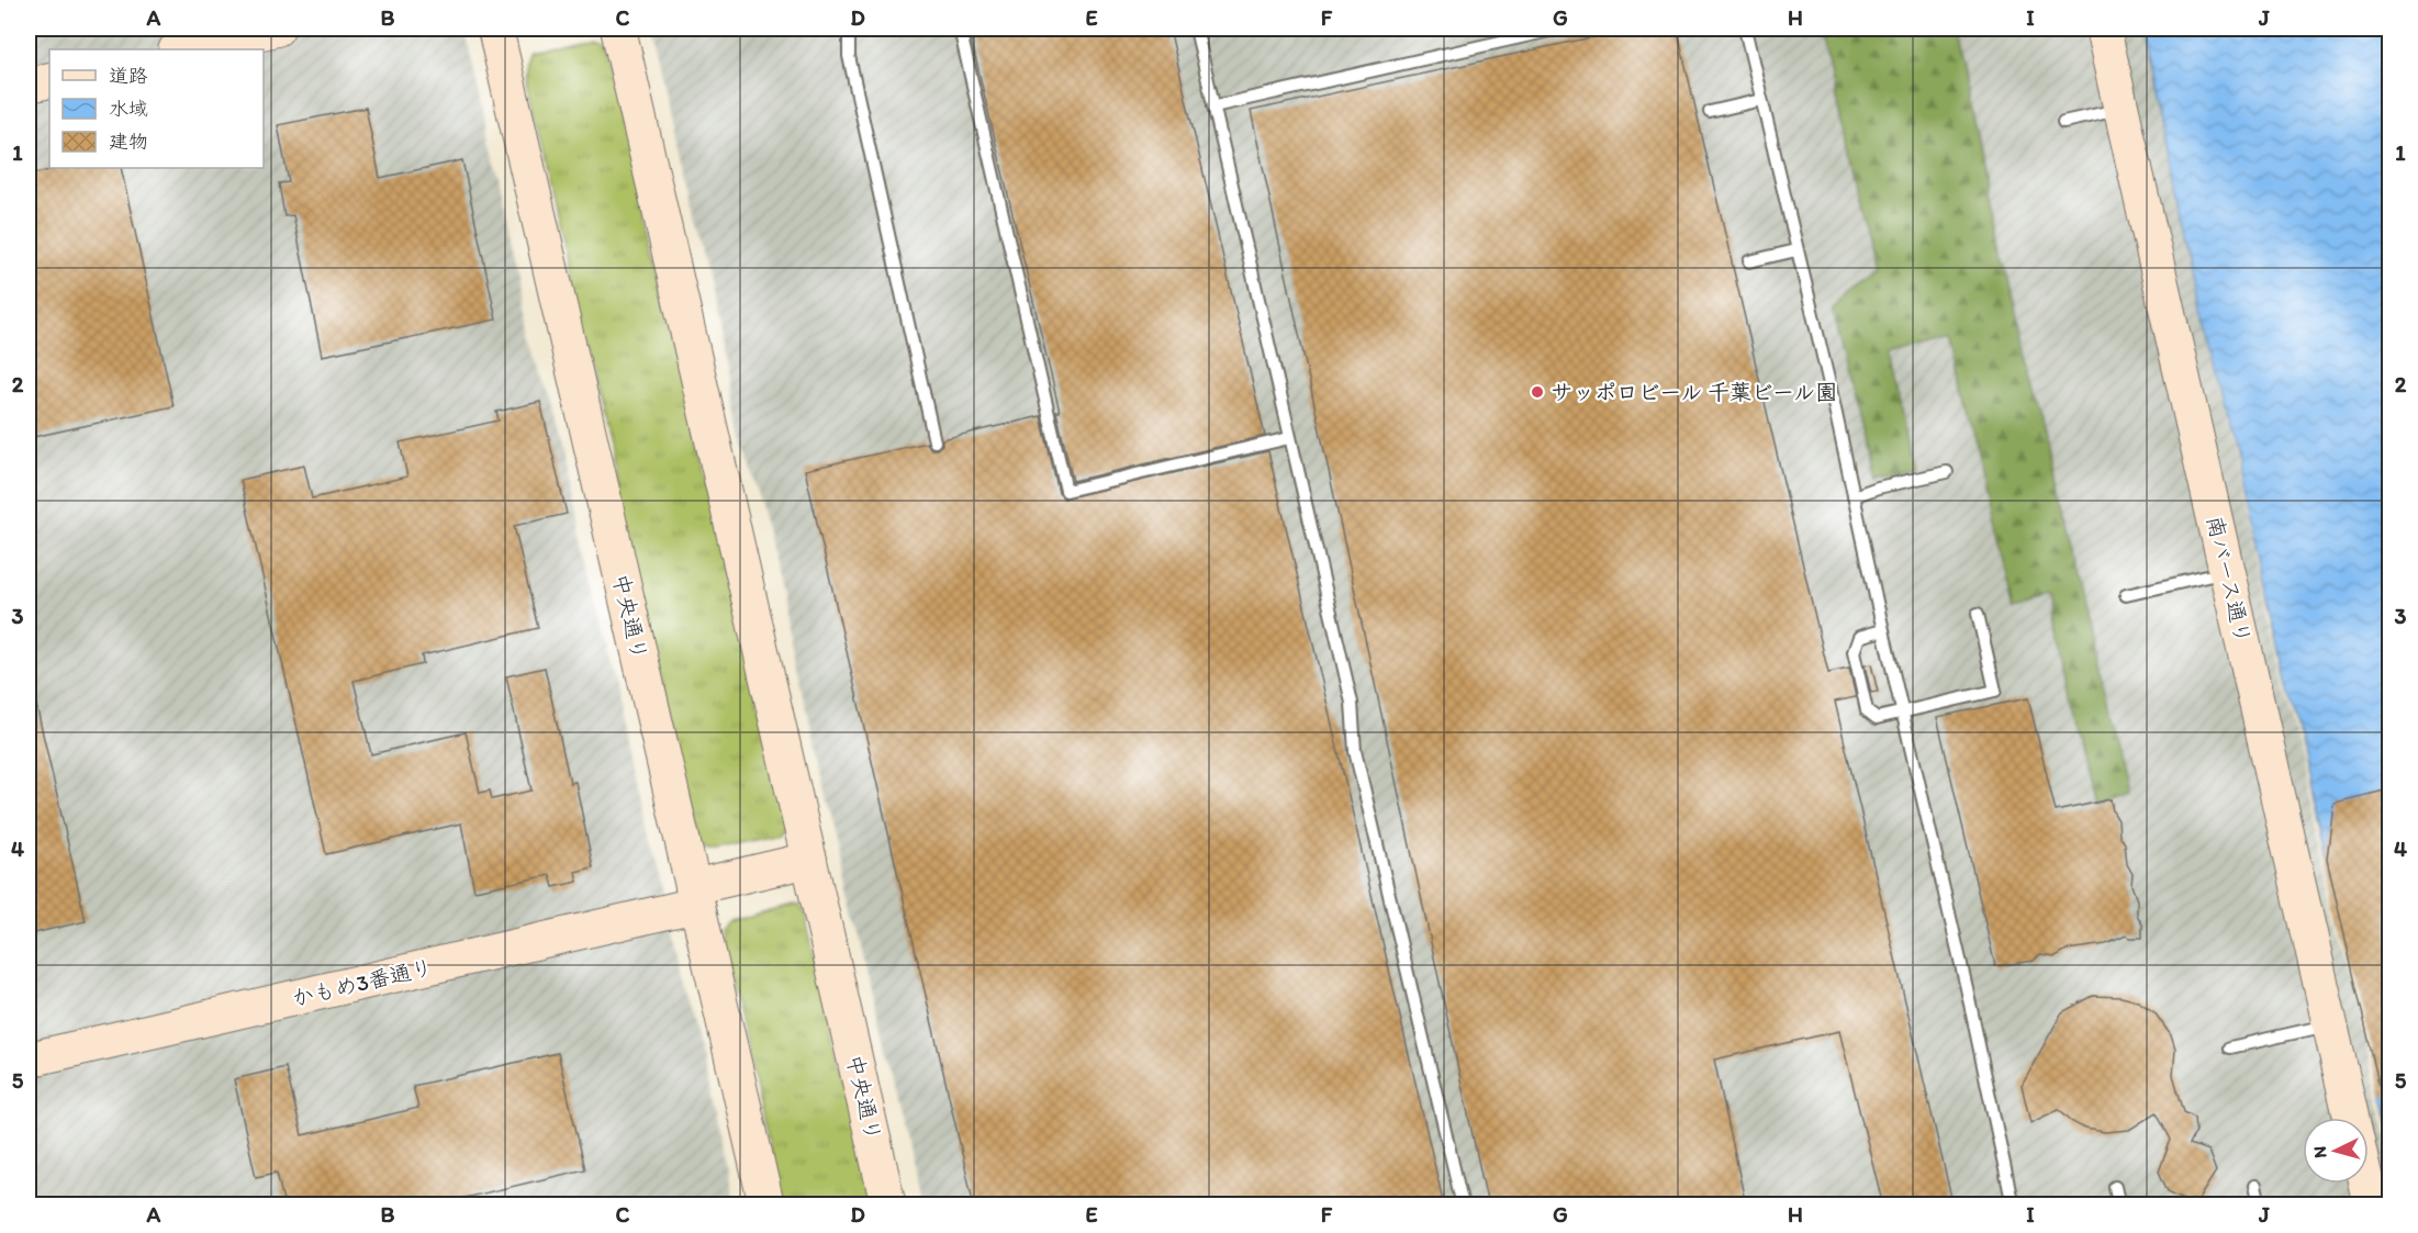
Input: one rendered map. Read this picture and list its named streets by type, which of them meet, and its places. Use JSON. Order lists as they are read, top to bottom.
{
  "streets": {
    "street": ["南バース通り", "中央通り", "かもめ3番通り"]
  },
  "crossings": [
    ["中央通り", "かもめ3番通り"]
  ],
  "places": ["サッポロビール 千葉ビール園"],
  "legend": ["道路", "水域", "建物"],
  "north": "left",
  "grid": {
    "columns": [
      "A",
      "B",
      "C",
      "D",
      "E",
      "F",
      "G",
      "H",
      "I",
      "J"
    ],
    "rows": [
      "1",
      "2",
      "3",
      "4",
      "5"
    ]
  }
}
